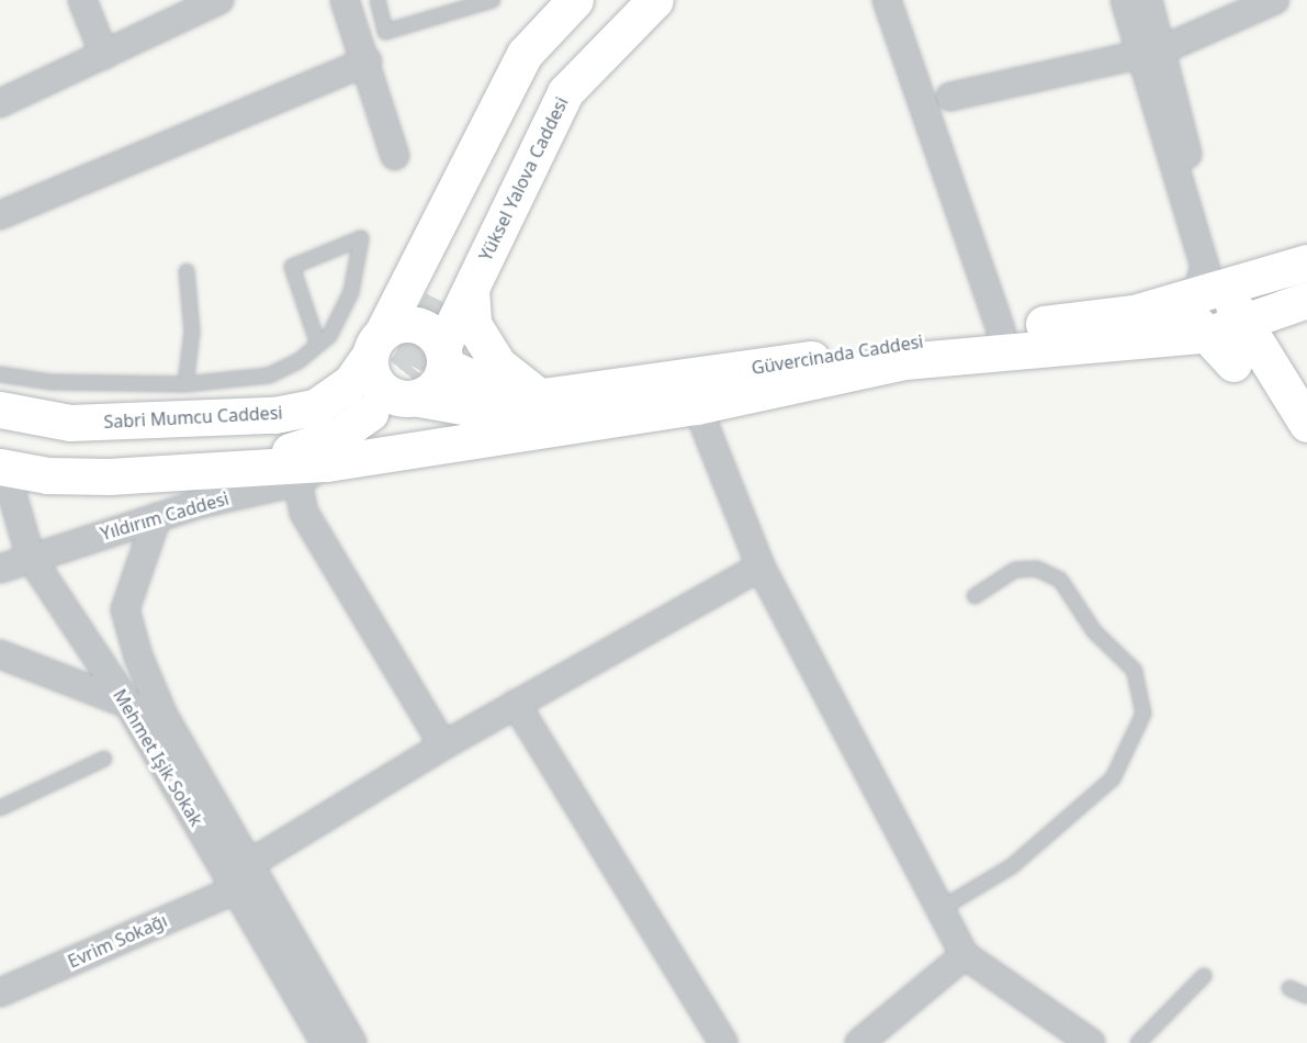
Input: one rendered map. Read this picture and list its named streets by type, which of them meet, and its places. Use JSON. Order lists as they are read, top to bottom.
{
  "streets": {
    "main road": ["Yüksel Yalova Caddesi", "Güvercinada Caddesi", "Sabri Mumcu Caddesi"],
    "street": ["Yıldırım Caddesi", "Mehmet Işik Sokak", "Evrim Sokağı"]
  },
  "crossings": [
    ["Yüksel Yalova Caddesi", "Güvercinada Caddesi"],
    ["Güvercinada Caddesi", "Sabri Mumcu Caddesi"],
    ["Güvercinada Caddesi", "Yıldırım Caddesi"],
    ["Yıldırım Caddesi", "Mehmet Işik Sokak"],
    ["Mehmet Işik Sokak", "Evrim Sokağı"]
  ]
}
